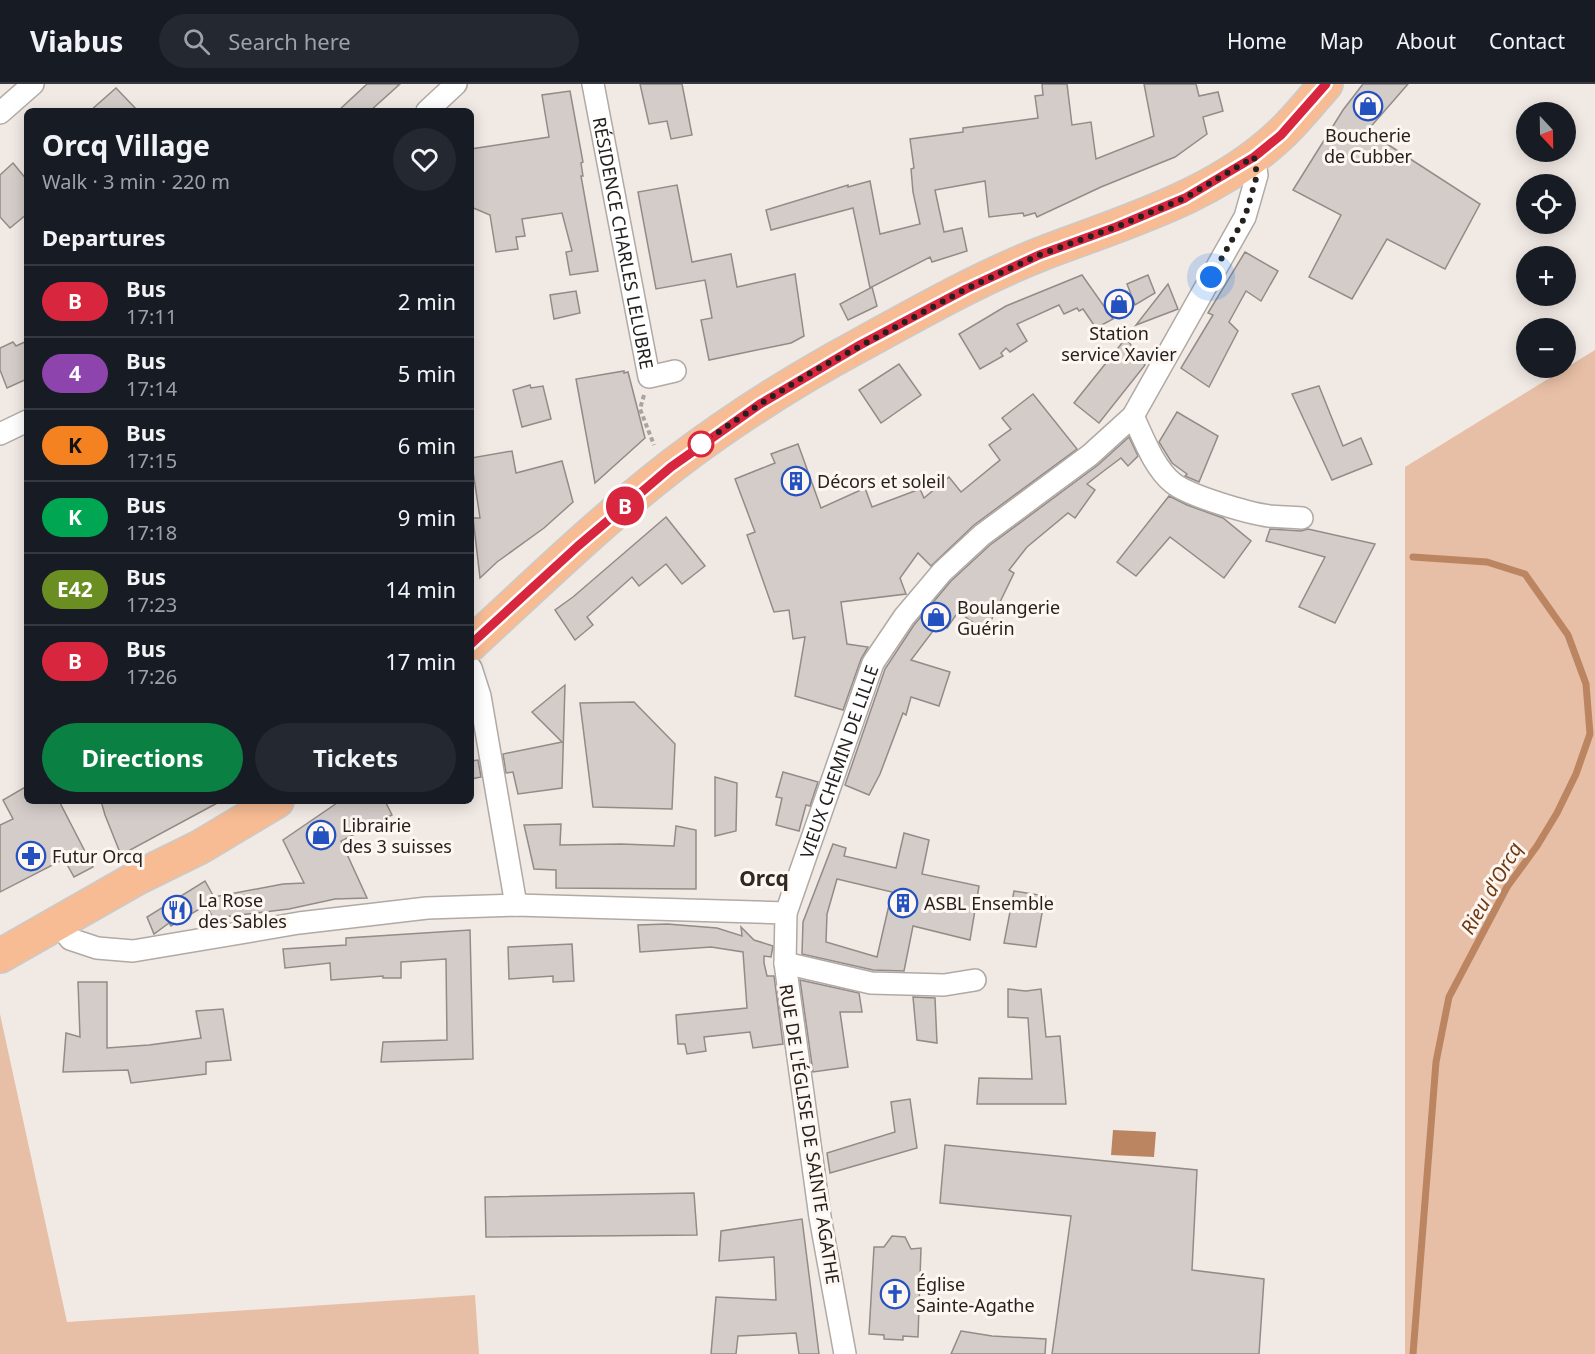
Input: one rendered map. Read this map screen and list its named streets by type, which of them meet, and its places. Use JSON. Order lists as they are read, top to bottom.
{
  "streets": {
    "street": ["RÉSIDENCE CHARLES LELUBRE", "VIEUX CHEMIN DE LILLE", "RUE DE L'ÉGLISE DE SAINTE AGATHE"]
  },
  "crossings": [
    ["VIEUX CHEMIN DE LILLE", "RUE DE L'ÉGLISE DE SAINTE AGATHE"]
  ],
  "districts": ["Orcq"],
  "water": ["Rieu d'Orcq"],
  "places": {
    "shop": [
      "Boucherie de Cubber",
      "Station service Xavier",
      "Boulangerie Guérin",
      "Librairie des 3 suisses"
    ],
    "building": ["Décors et soleil", "ASBL Ensemble"],
    "pharmacy": ["Futur Orcq"],
    "restaurant": ["La Rose des Sables"],
    "church": ["Église Sainte-Agathe"]
  },
  "lines": ["bus line B"],
  "north": "bottom",
  "page": {
    "header": "Viabus",
    "search": "Search here",
    "nav": [
      "Home",
      "Map",
      "About",
      "Contact"
    ],
    "on_map": "B",
    "map_buttons": ["+", "−"],
    "heading": [
      ["Orcq Village", "Walk · 3 min · 220 m"],
      "Departures"
    ],
    "list": [
      {
        "mark": "B",
        "name": "Bus",
        "note": "17:11",
        "value": "2 min"
      },
      {
        "mark": "4",
        "name": "Bus",
        "note": "17:14",
        "value": "5 min"
      },
      {
        "mark": "K",
        "name": "Bus",
        "note": "17:15",
        "value": "6 min"
      },
      {
        "mark": "K",
        "name": "Bus",
        "note": "17:18",
        "value": "9 min"
      },
      {
        "mark": "E42",
        "name": "Bus",
        "note": "17:23",
        "value": "14 min"
      },
      {
        "mark": "B",
        "name": "Bus",
        "note": "17:26",
        "value": "17 min"
      }
    ],
    "buttons": ["Directions", "Tickets"]
  }
}
